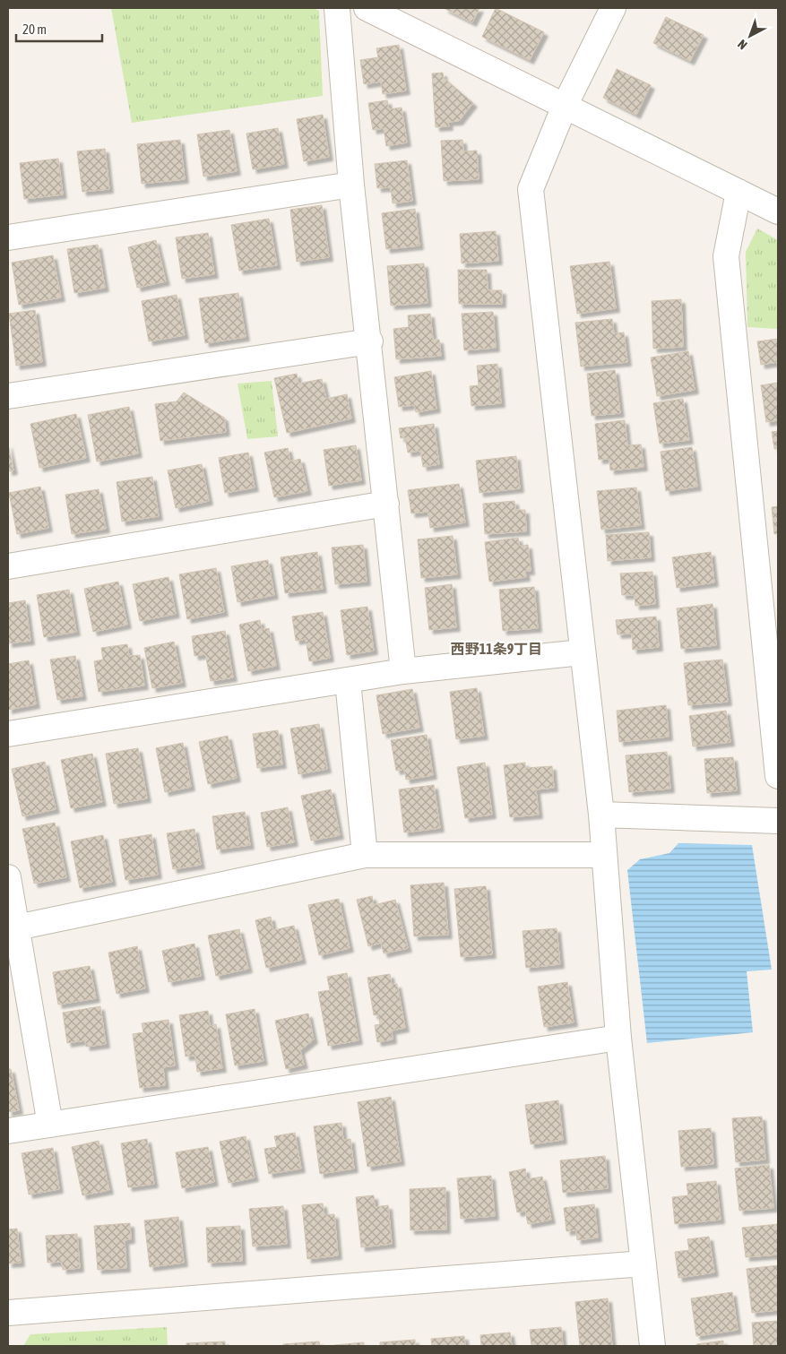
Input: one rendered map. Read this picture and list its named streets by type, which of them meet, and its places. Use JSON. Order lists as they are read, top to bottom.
{
  "districts": ["西野11条9丁目"],
  "scale_bar": "20 m",
  "north": "bottom left"
}
